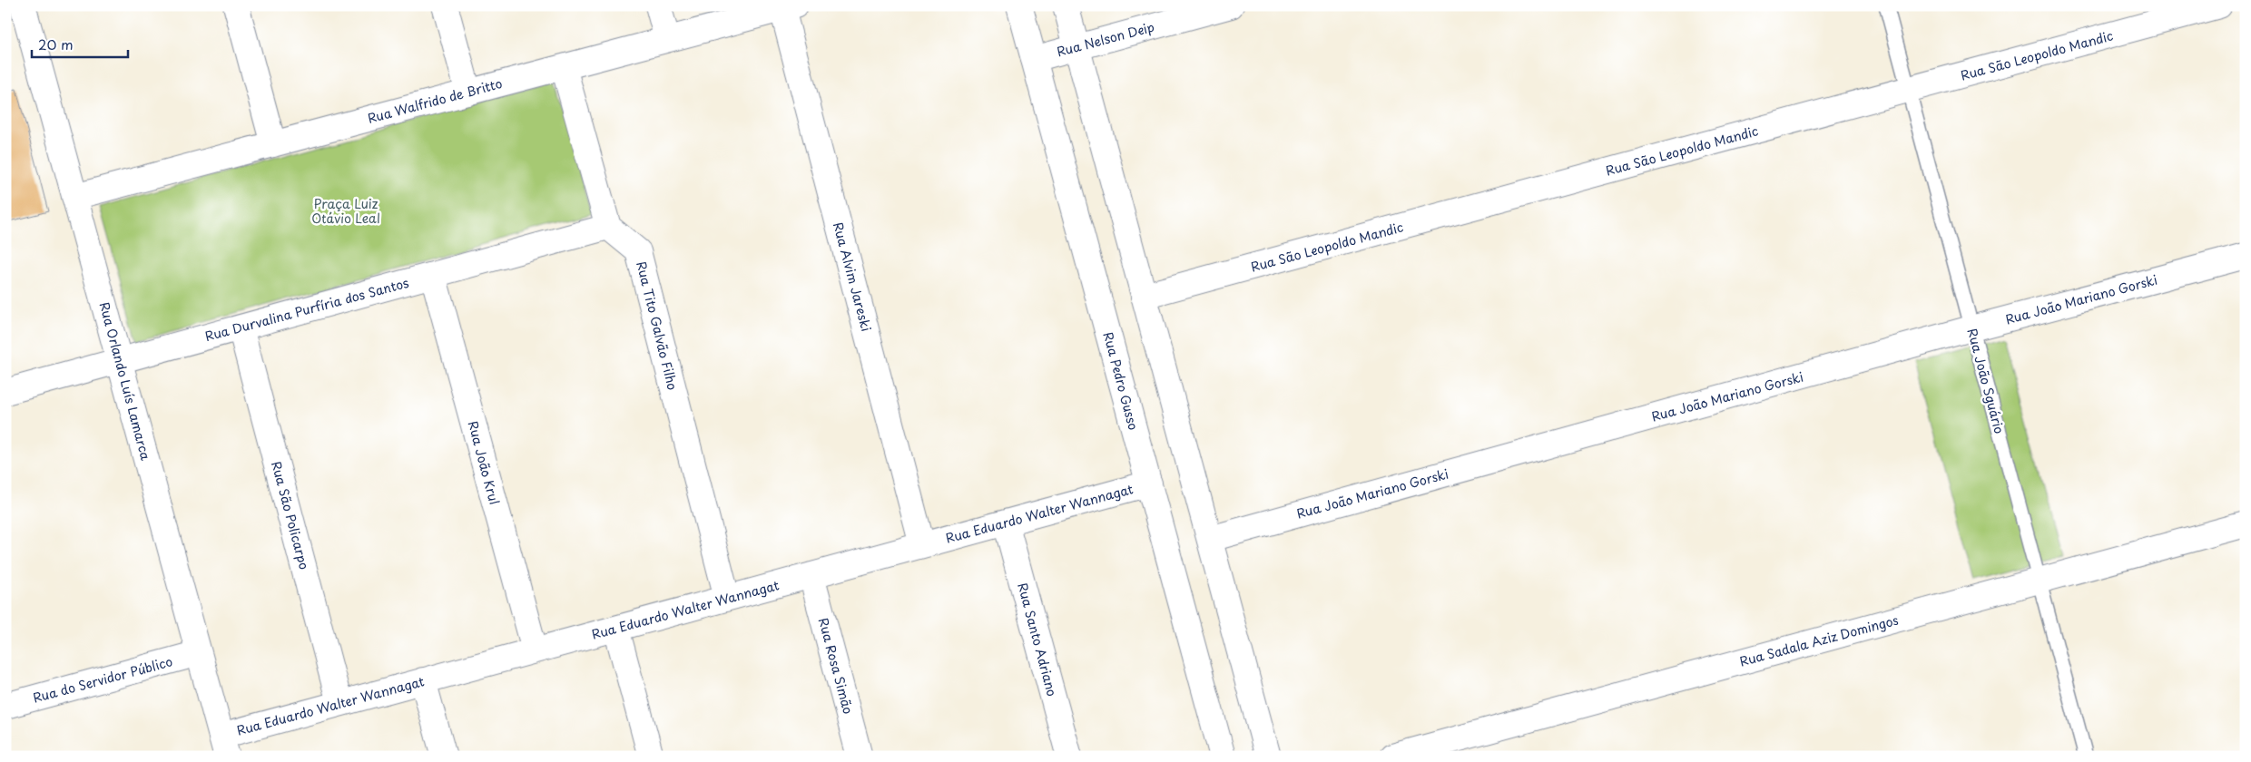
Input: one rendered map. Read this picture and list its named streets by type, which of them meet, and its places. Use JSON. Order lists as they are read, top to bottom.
{
  "streets": {
    "street": [
      "Rua Nelson Deip",
      "Rua São Leopoldo Mandic",
      "Rua Walfrido de Britto",
      "Rua Alvim Jareski",
      "Rua João Mariano Gorski",
      "Rua Durvalina Purfíria dos Santos",
      "Rua Tito Galvão Filho",
      "Rua Orlando Luís Lamarca",
      "Rua Pedro Gusso",
      "Rua João Krul",
      "Rua Eduardo Walter Wannagat",
      "Rua São Policarpo",
      "Rua Santo Adriano",
      "Rua Sadala Aziz Domingos",
      "Rua Rosa Simão",
      "Rua do Servidor Público"
    ],
    "lane": ["Rua João Sguário"]
  },
  "crossings": [
    ["Rua Nelson Deip", "Rua Pedro Gusso"],
    ["Rua São Leopoldo Mandic", "Rua João Sguário"],
    ["Rua Walfrido de Britto", "Rua Alvim Jareski"],
    ["Rua Walfrido de Britto", "Rua Orlando Luís Lamarca"],
    ["Rua Alvim Jareski", "Rua Eduardo Walter Wannagat"],
    ["Rua João Mariano Gorski", "Rua João Sguário"],
    ["Rua Durvalina Purfíria dos Santos", "Rua Tito Galvão Filho"],
    ["Rua Durvalina Purfíria dos Santos", "Rua Orlando Luís Lamarca"],
    ["Rua Durvalina Purfíria dos Santos", "Rua João Krul"],
    ["Rua Durvalina Purfíria dos Santos", "Rua São Policarpo"],
    ["Rua Tito Galvão Filho", "Rua Eduardo Walter Wannagat"],
    ["Rua Orlando Luís Lamarca", "Rua Eduardo Walter Wannagat"],
    ["Rua Orlando Luís Lamarca", "Rua do Servidor Público"],
    ["Rua Pedro Gusso", "Rua Eduardo Walter Wannagat"],
    ["Rua João Sguário", "Rua Sadala Aziz Domingos"],
    ["Rua João Krul", "Rua Eduardo Walter Wannagat"],
    ["Rua Eduardo Walter Wannagat", "Rua São Policarpo"],
    ["Rua Eduardo Walter Wannagat", "Rua Santo Adriano"],
    ["Rua Eduardo Walter Wannagat", "Rua Rosa Simão"]
  ],
  "parks": ["Praça Luiz Otávio Leal"],
  "scale_bar": "20 m"
}
